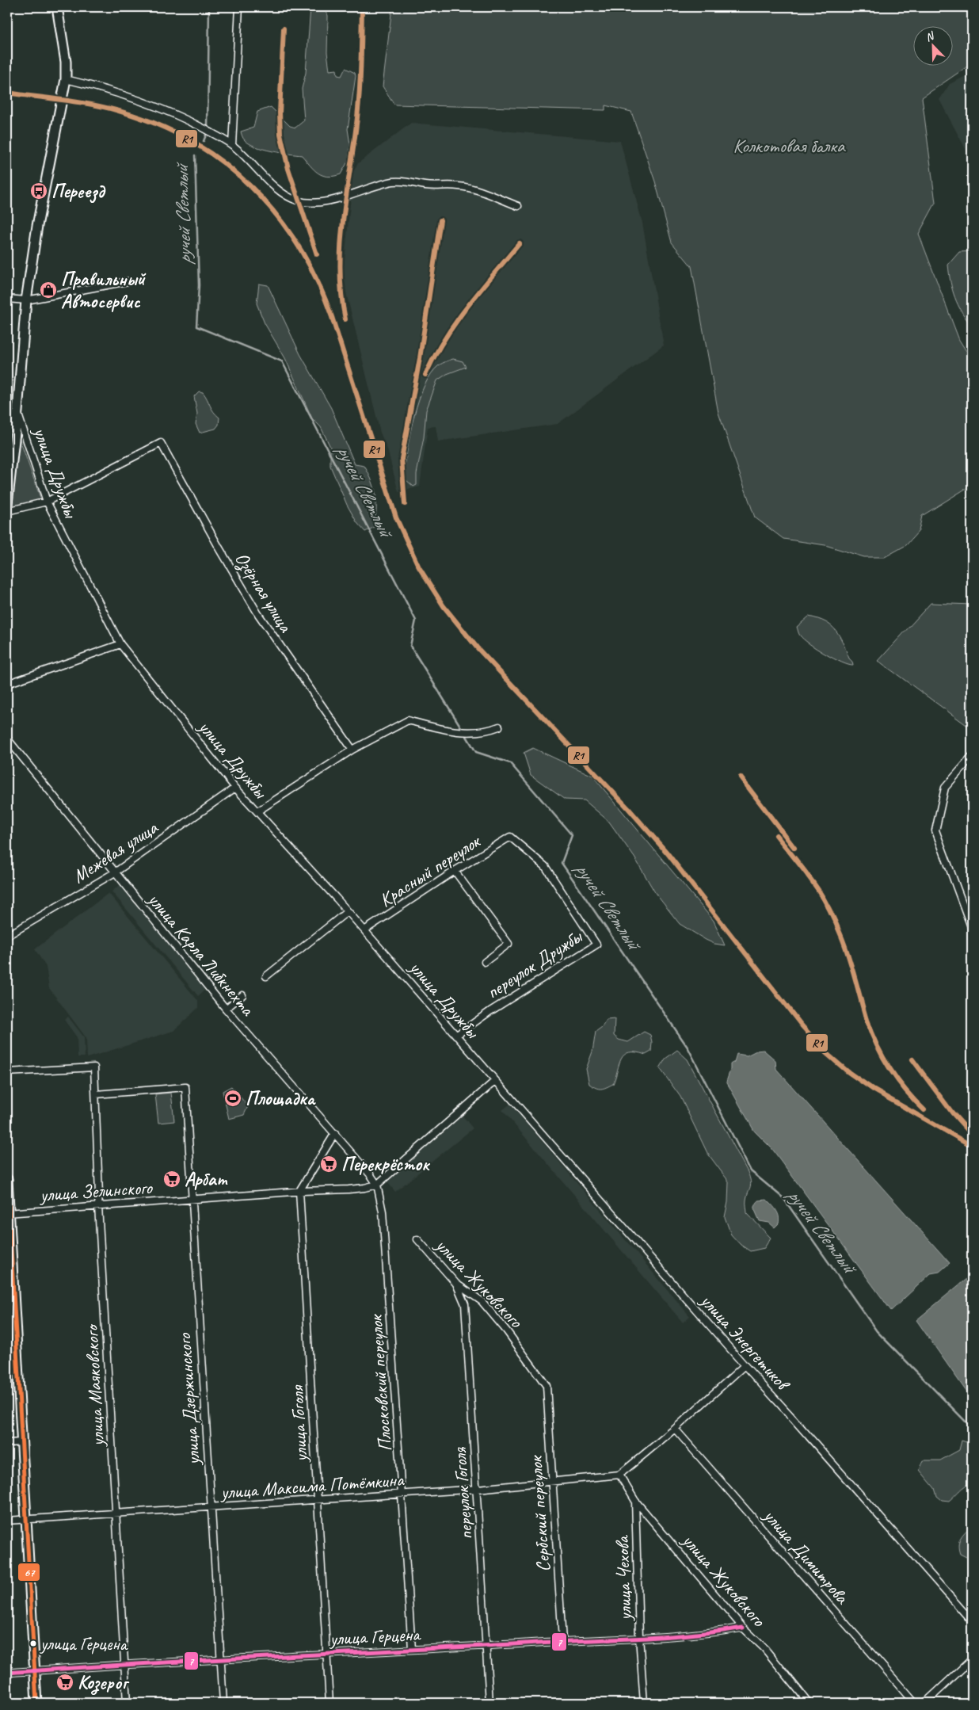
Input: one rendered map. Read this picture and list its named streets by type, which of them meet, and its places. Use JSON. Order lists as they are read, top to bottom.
{
  "streets": {
    "street": [
      "улица Дружбы",
      "Озёрная улица",
      "Межевая улица",
      "Красный переулок",
      "улица Карла Либкнехта",
      "переулок Дружбы",
      "улица Зелинского",
      "улица Жуковского",
      "улица Энергетиков",
      "Плосковский переулок",
      "улица Маяковского",
      "улица Дзержинского",
      "улица Гоголя",
      "улица Максима Потёмкина",
      "переулок Гоголя",
      "Сербский переулок",
      "улица Димитрова",
      "улица Чехова",
      "улица Герцена"
    ]
  },
  "crossings": [
    ["улица Дружбы", "Озёрная улица"],
    ["улица Дружбы", "Межевая улица"],
    ["улица Дружбы", "Красный переулок"],
    ["улица Дружбы", "переулок Дружбы"],
    ["улица Дружбы", "улица Энергетиков"],
    ["Межевая улица", "улица Карла Либкнехта"],
    ["Красный переулок", "переулок Дружбы"],
    ["улица Карла Либкнехта", "улица Зелинского"],
    ["улица Карла Либкнехта", "Плосковский переулок"],
    ["улица Зелинского", "Плосковский переулок"],
    ["улица Зелинского", "улица Маяковского"],
    ["улица Зелинского", "улица Дзержинского"],
    ["улица Зелинского", "улица Гоголя"],
    ["улица Жуковского", "улица Максима Потёмкина"],
    ["улица Жуковского", "переулок Гоголя"],
    ["улица Жуковского", "Сербский переулок"],
    ["улица Жуковского", "улица Чехова"],
    ["улица Жуковского", "улица Герцена"],
    ["Плосковский переулок", "улица Максима Потёмкина"],
    ["Плосковский переулок", "улица Герцена"],
    ["улица Маяковского", "улица Дзержинского"],
    ["улица Маяковского", "улица Максима Потёмкина"],
    ["улица Маяковского", "улица Герцена"],
    ["улица Дзержинского", "улица Максима Потёмкина"],
    ["улица Дзержинского", "улица Герцена"],
    ["улица Гоголя", "улица Максима Потёмкина"],
    ["улица Гоголя", "улица Герцена"],
    ["улица Максима Потёмкина", "переулок Гоголя"],
    ["улица Максима Потёмкина", "Сербский переулок"],
    ["переулок Гоголя", "улица Герцена"],
    ["Сербский переулок", "улица Герцена"],
    ["улица Чехова", "улица Герцена"]
  ],
  "water": ["ручей Светлый"],
  "parks": ["Колкотовая балка"],
  "places": {
    "bus stop": ["Переезд"],
    "shop": ["Правильный Автосервис"],
    "sports": ["Площадка"],
    "supermarket": ["Перекрёсток", "Арбат", "Козерог"],
    "other": ["улица Герцена"]
  },
  "lines": ["transit line R1", "transit line 67", "transit line 7"],
  "north": "top left"
}
